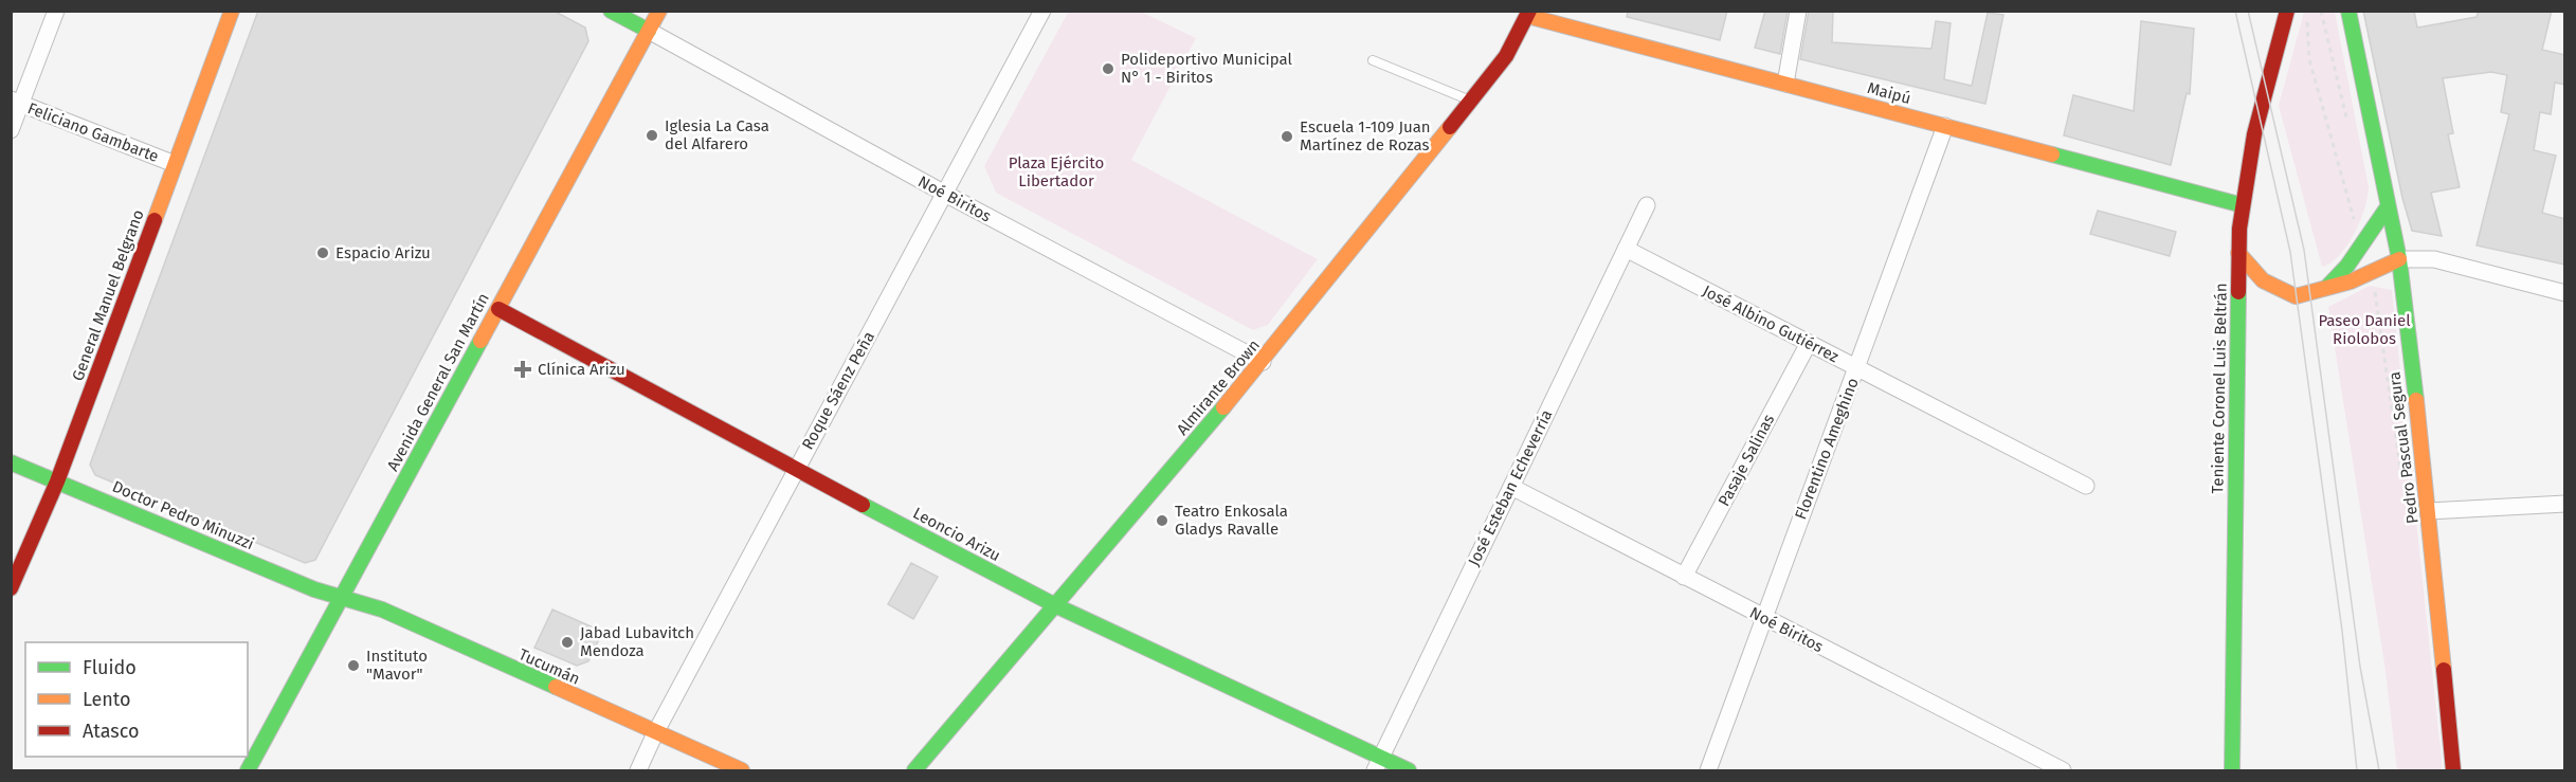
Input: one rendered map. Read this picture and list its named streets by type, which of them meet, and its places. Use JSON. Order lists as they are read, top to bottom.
{
  "streets": {
    "street": [
      "Maipú",
      "Feliciano Gambarte",
      "Noé Biritos",
      "General Manuel Belgrano",
      "José Albino Gutiérrez",
      "Avenida General San Martín",
      "Almirante Brown",
      "Teniente Coronel Luis Beltrán",
      "Roque Sáenz Peña",
      "Pedro Pascual Segura",
      "Florentino Ameghino",
      "Pasaje Salinas",
      "José Esteban Echeverría",
      "Doctor Pedro Minuzzi",
      "Leoncio Arizu",
      "Tucumán"
    ]
  },
  "crossings": [
    ["Maipú", "Almirante Brown"],
    ["Maipú", "Teniente Coronel Luis Beltrán"],
    ["Maipú", "Florentino Ameghino"],
    ["Feliciano Gambarte", "General Manuel Belgrano"],
    ["Noé Biritos", "Avenida General San Martín"],
    ["Noé Biritos", "Almirante Brown"],
    ["Noé Biritos", "Roque Sáenz Peña"],
    ["Noé Biritos", "Florentino Ameghino"],
    ["Noé Biritos", "Pasaje Salinas"],
    ["Noé Biritos", "José Esteban Echeverría"],
    ["General Manuel Belgrano", "Doctor Pedro Minuzzi"],
    ["José Albino Gutiérrez", "Florentino Ameghino"],
    ["José Albino Gutiérrez", "Pasaje Salinas"],
    ["José Albino Gutiérrez", "José Esteban Echeverría"],
    ["Avenida General San Martín", "Doctor Pedro Minuzzi"],
    ["Avenida General San Martín", "Leoncio Arizu"],
    ["Avenida General San Martín", "Tucumán"],
    ["Almirante Brown", "Leoncio Arizu"],
    ["Roque Sáenz Peña", "Leoncio Arizu"],
    ["Roque Sáenz Peña", "Tucumán"],
    ["José Esteban Echeverría", "Leoncio Arizu"],
    ["Doctor Pedro Minuzzi", "Tucumán"]
  ],
  "parks": ["Plaza Ejército Libertador", "Paseo Daniel Riolobos"],
  "places": {
    "other": [
      "Polideportivo Municipal N° 1 - Biritos",
      "Iglesia La Casa del Alfarero",
      "Escuela 1-109 Juan Martínez de Rozas",
      "Espacio Arizu",
      "Teatro Enkosala Gladys Ravalle",
      "Jabad Lubavitch Mendoza",
      "Instituto \"Mavor\""
    ],
    "health": ["Clínica Arizu"]
  },
  "legend": ["Fluido", "Lento", "Atasco"]
}
